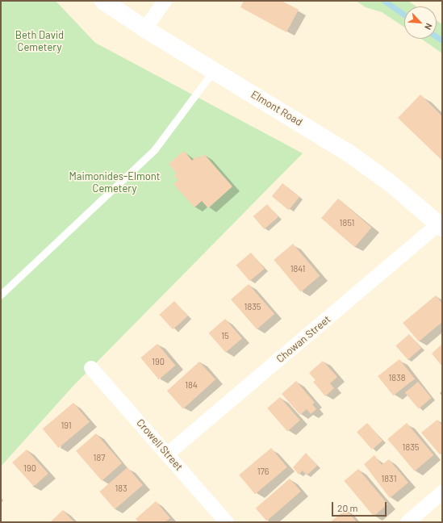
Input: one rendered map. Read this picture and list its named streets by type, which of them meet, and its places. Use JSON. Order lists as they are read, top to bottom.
{
  "streets": {
    "main road": ["Elmont Road"],
    "street": ["Chowan Street", "Crowell Street"]
  },
  "crossings": [
    ["Elmont Road", "Chowan Street"],
    ["Chowan Street", "Crowell Street"]
  ],
  "parks": ["Beth David Cemetery", "Maimonides-Elmont Cemetery"],
  "house_numbers": [
    "1851",
    "1841",
    "1835",
    "15",
    "190",
    "1838",
    "184",
    "191",
    "1835",
    "187",
    "190",
    "176",
    "1831",
    "183"
  ],
  "scale_bar": "20 m",
  "north": "bottom right"
}
